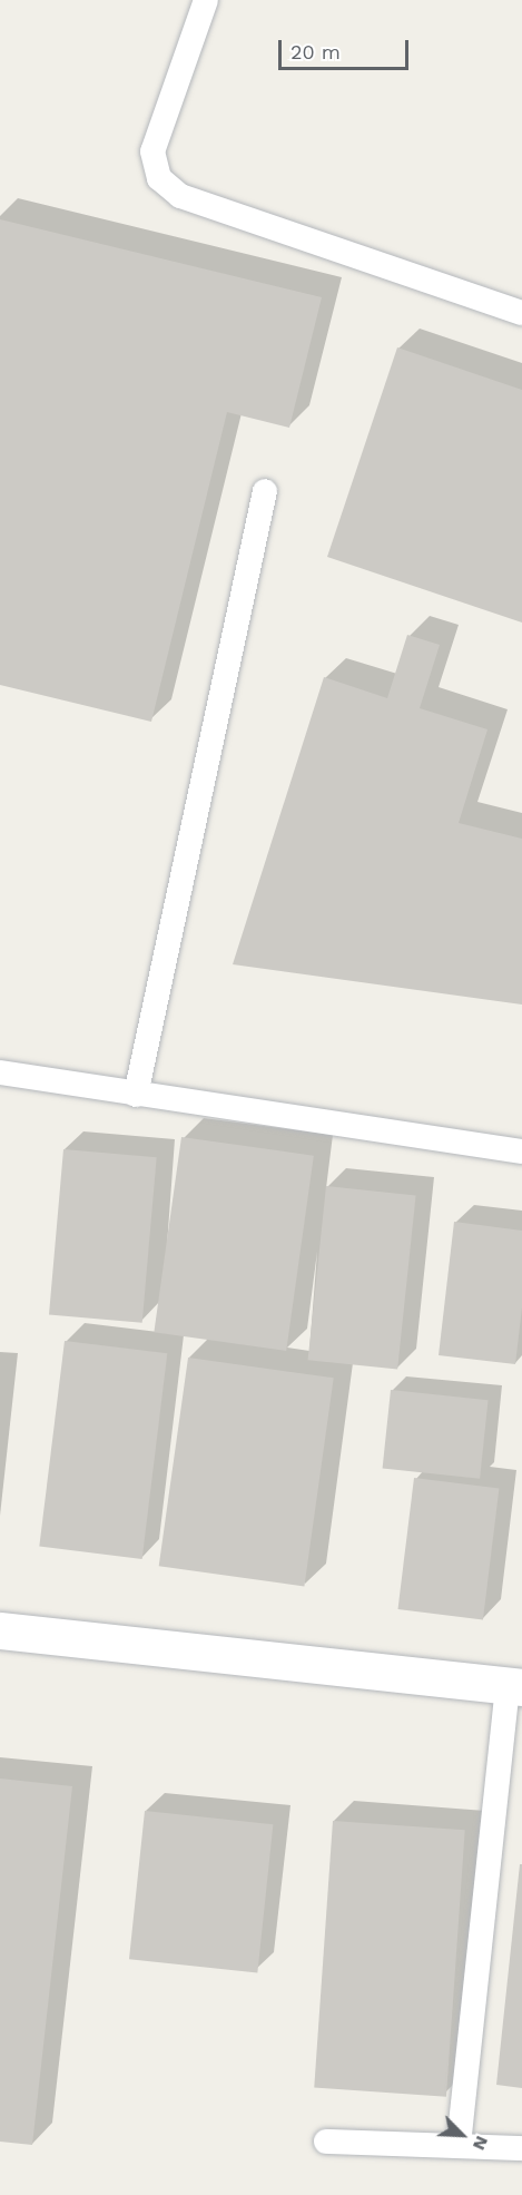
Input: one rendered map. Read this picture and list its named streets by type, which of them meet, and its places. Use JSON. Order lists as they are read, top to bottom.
{
  "scale_bar": "20 m",
  "north": "bottom right"
}
